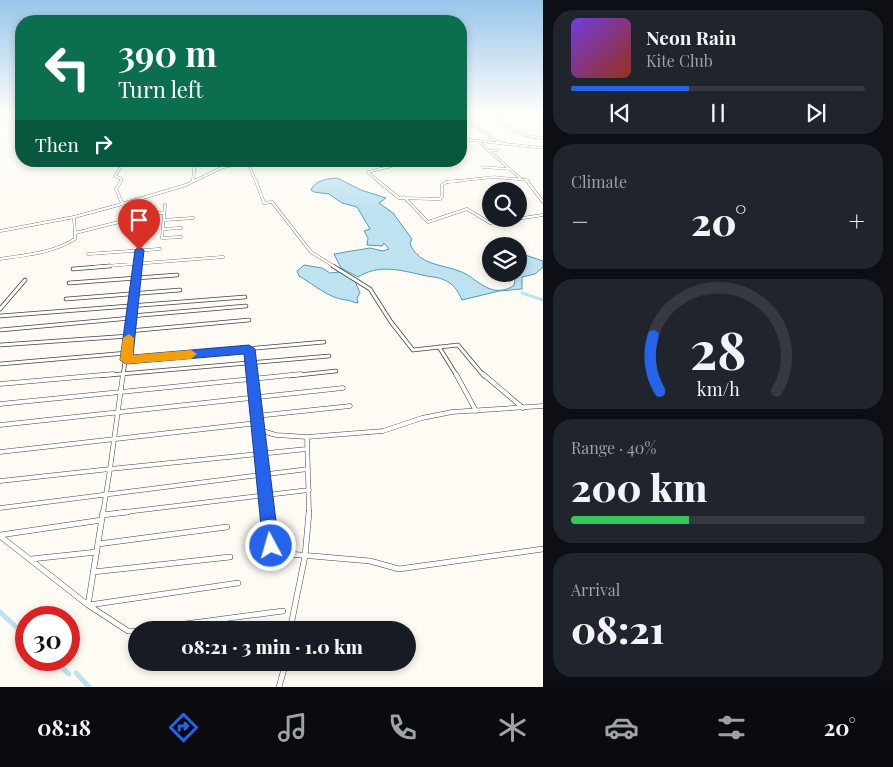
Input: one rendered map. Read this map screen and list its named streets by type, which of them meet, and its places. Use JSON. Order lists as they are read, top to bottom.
{
  "page": {
    "turn": ["390 m", "Turn left"],
    "song": ["Neon Rain", "Kite Club"],
    "then": "Then",
    "tile": [
      "Climate",
      ["Range · 40%", "200 km"],
      ["Arrival", "08:21"]
    ],
    "heat": ["−", "20°", "+"],
    "limit": "30",
    "trip": "08:21 · 3 min · 1.0 km",
    "tabs": ["08:18", "20°"],
    "gauge": ["28", "km/h"]
  }
}
